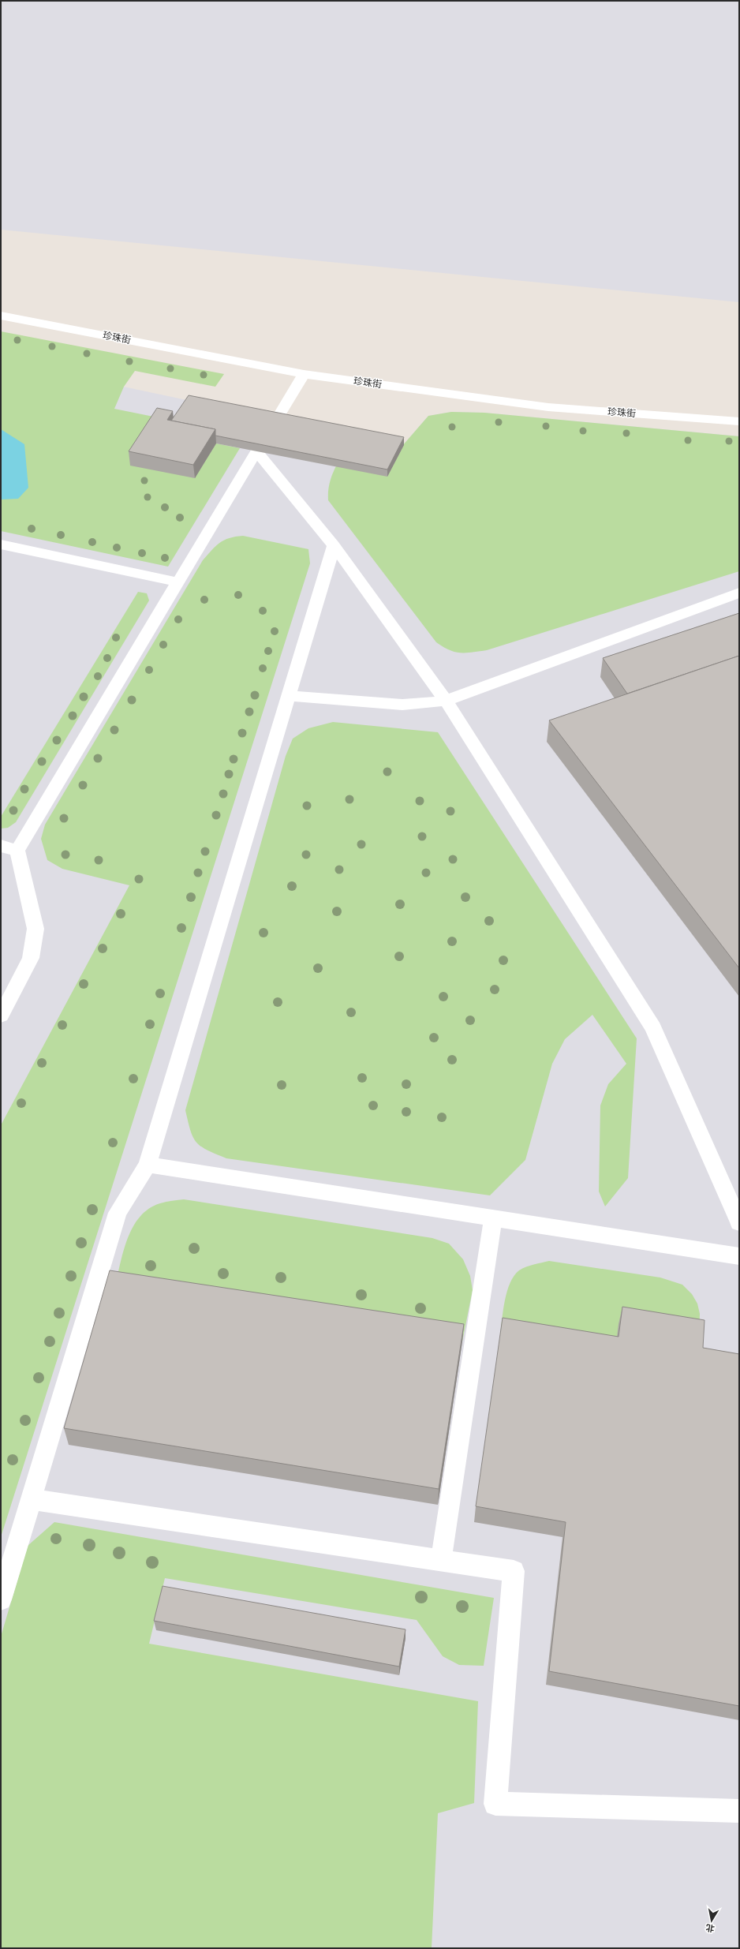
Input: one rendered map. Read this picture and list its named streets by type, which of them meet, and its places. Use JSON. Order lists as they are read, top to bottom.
{
  "streets": {
    "street": ["珍珠街"]
  },
  "north": "bottom"
}
